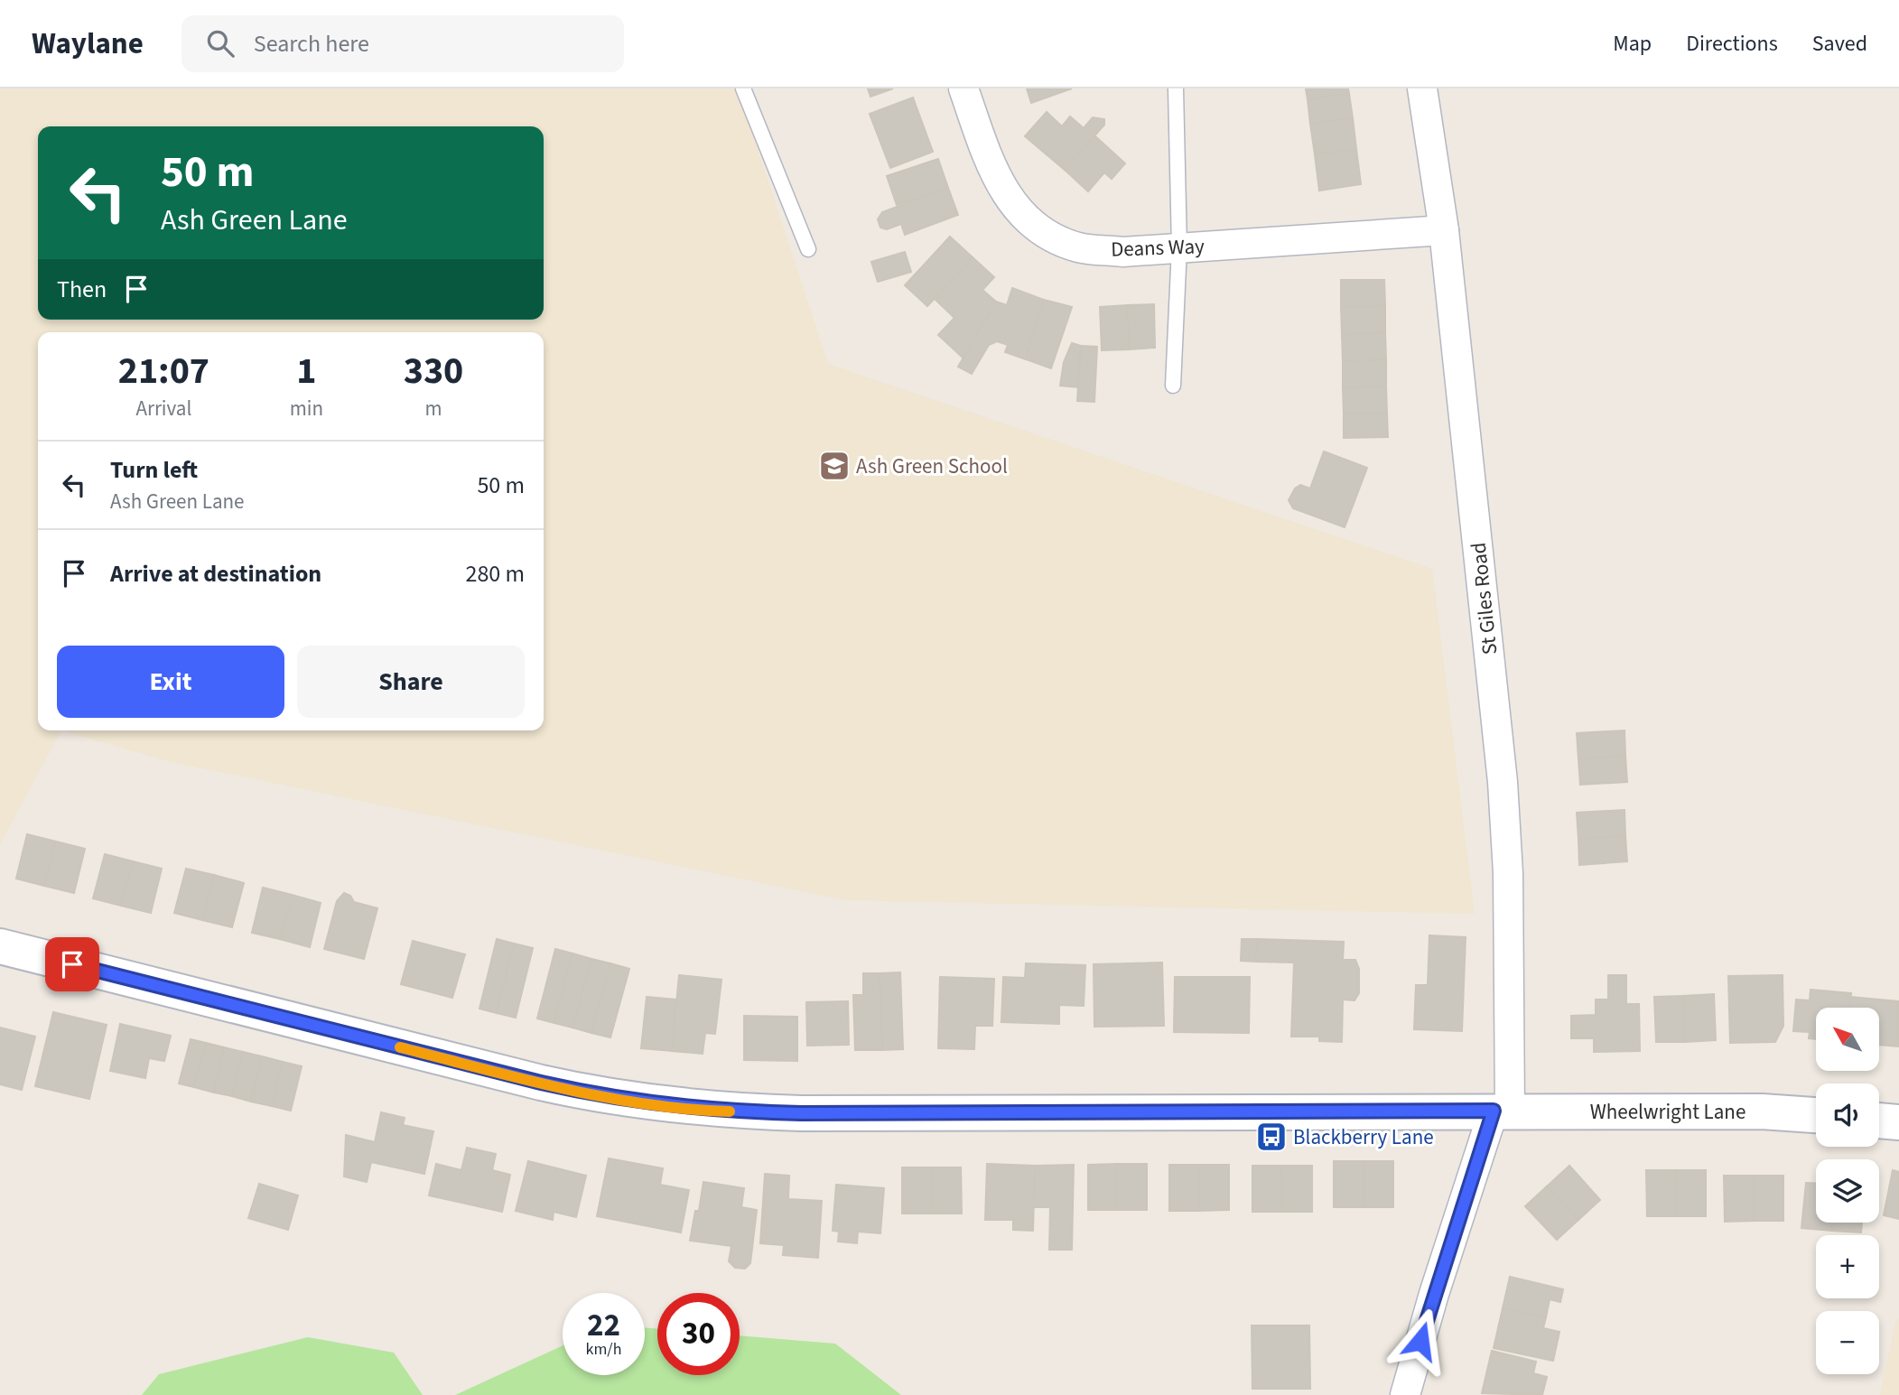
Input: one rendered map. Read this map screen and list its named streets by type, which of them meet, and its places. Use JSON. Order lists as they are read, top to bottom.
{
  "streets": {
    "street": ["Deans Way", "St Giles Road", "Wheelwright Lane"]
  },
  "crossings": [
    ["Deans Way", "St Giles Road"],
    ["St Giles Road", "Wheelwright Lane"]
  ],
  "places": {
    "school or university": ["Ash Green School"],
    "bus stop": ["Blackberry Lane"]
  },
  "north": "top left",
  "page": {
    "header": "Waylane",
    "search": "Search here",
    "nav": ["Map", "Directions", "Saved"],
    "turn": ["50 m", "Ash Green Lane"],
    "then": "Then",
    "eta": [
      "21:07",
      "Arrival",
      "1",
      "min",
      "330",
      "m"
    ],
    "list": [
      {
        "name": "Turn left",
        "note": "Ash Green Lane",
        "value": "50 m"
      },
      {
        "name": "Arrive at destination",
        "value": "280 m"
      }
    ],
    "buttons": ["Exit", "Share"],
    "map_buttons": ["+", "−"],
    "speed": "22 km/h",
    "limit": "30"
  }
}
